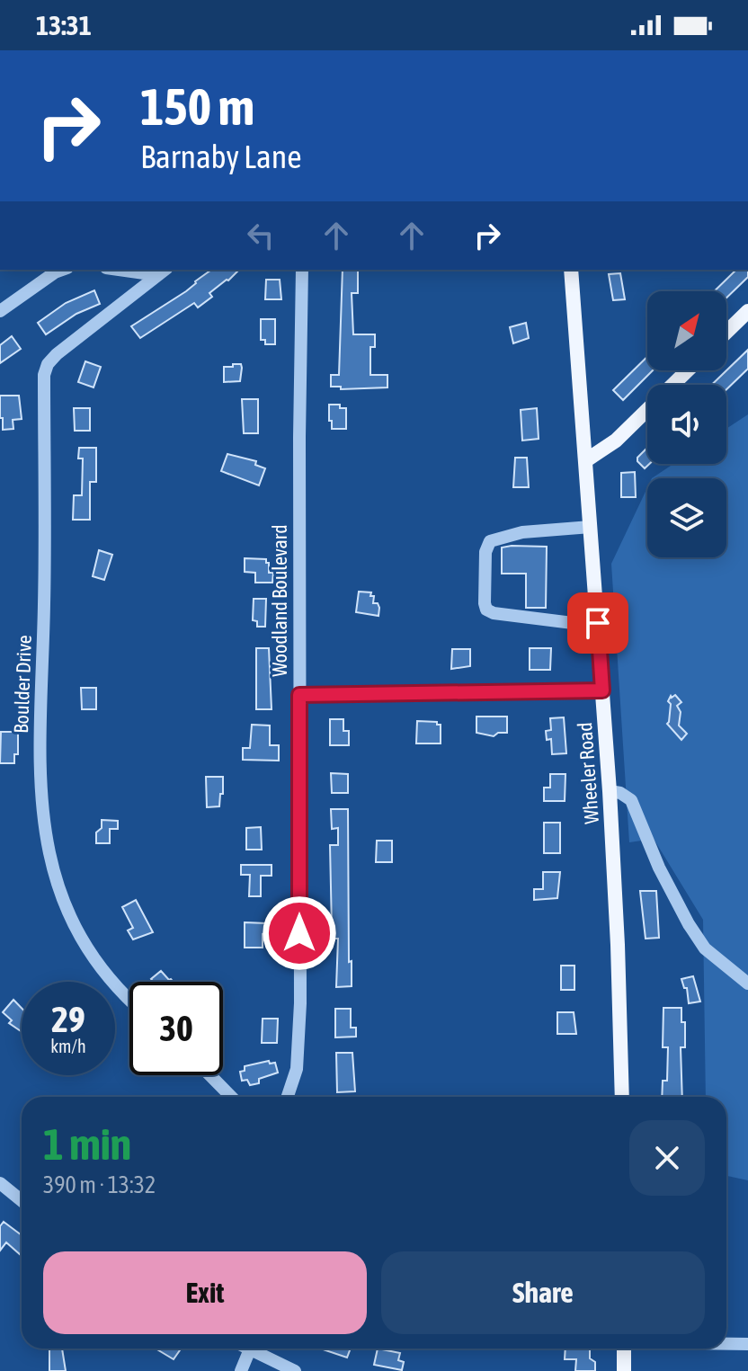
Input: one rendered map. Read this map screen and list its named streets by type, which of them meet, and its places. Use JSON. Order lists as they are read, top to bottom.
{
  "streets": {
    "main road": ["Wheeler Road"],
    "street": ["Woodland Boulevard", "Boulder Drive"]
  },
  "north": "top right",
  "page": {
    "status": "13:31",
    "turn": ["150 m", "Barnaby Lane"],
    "speed": "29 km/h",
    "limit": "30",
    "heading": ["1 min", "390 m · 13:32"],
    "buttons": ["Exit", "Share"]
  }
}
